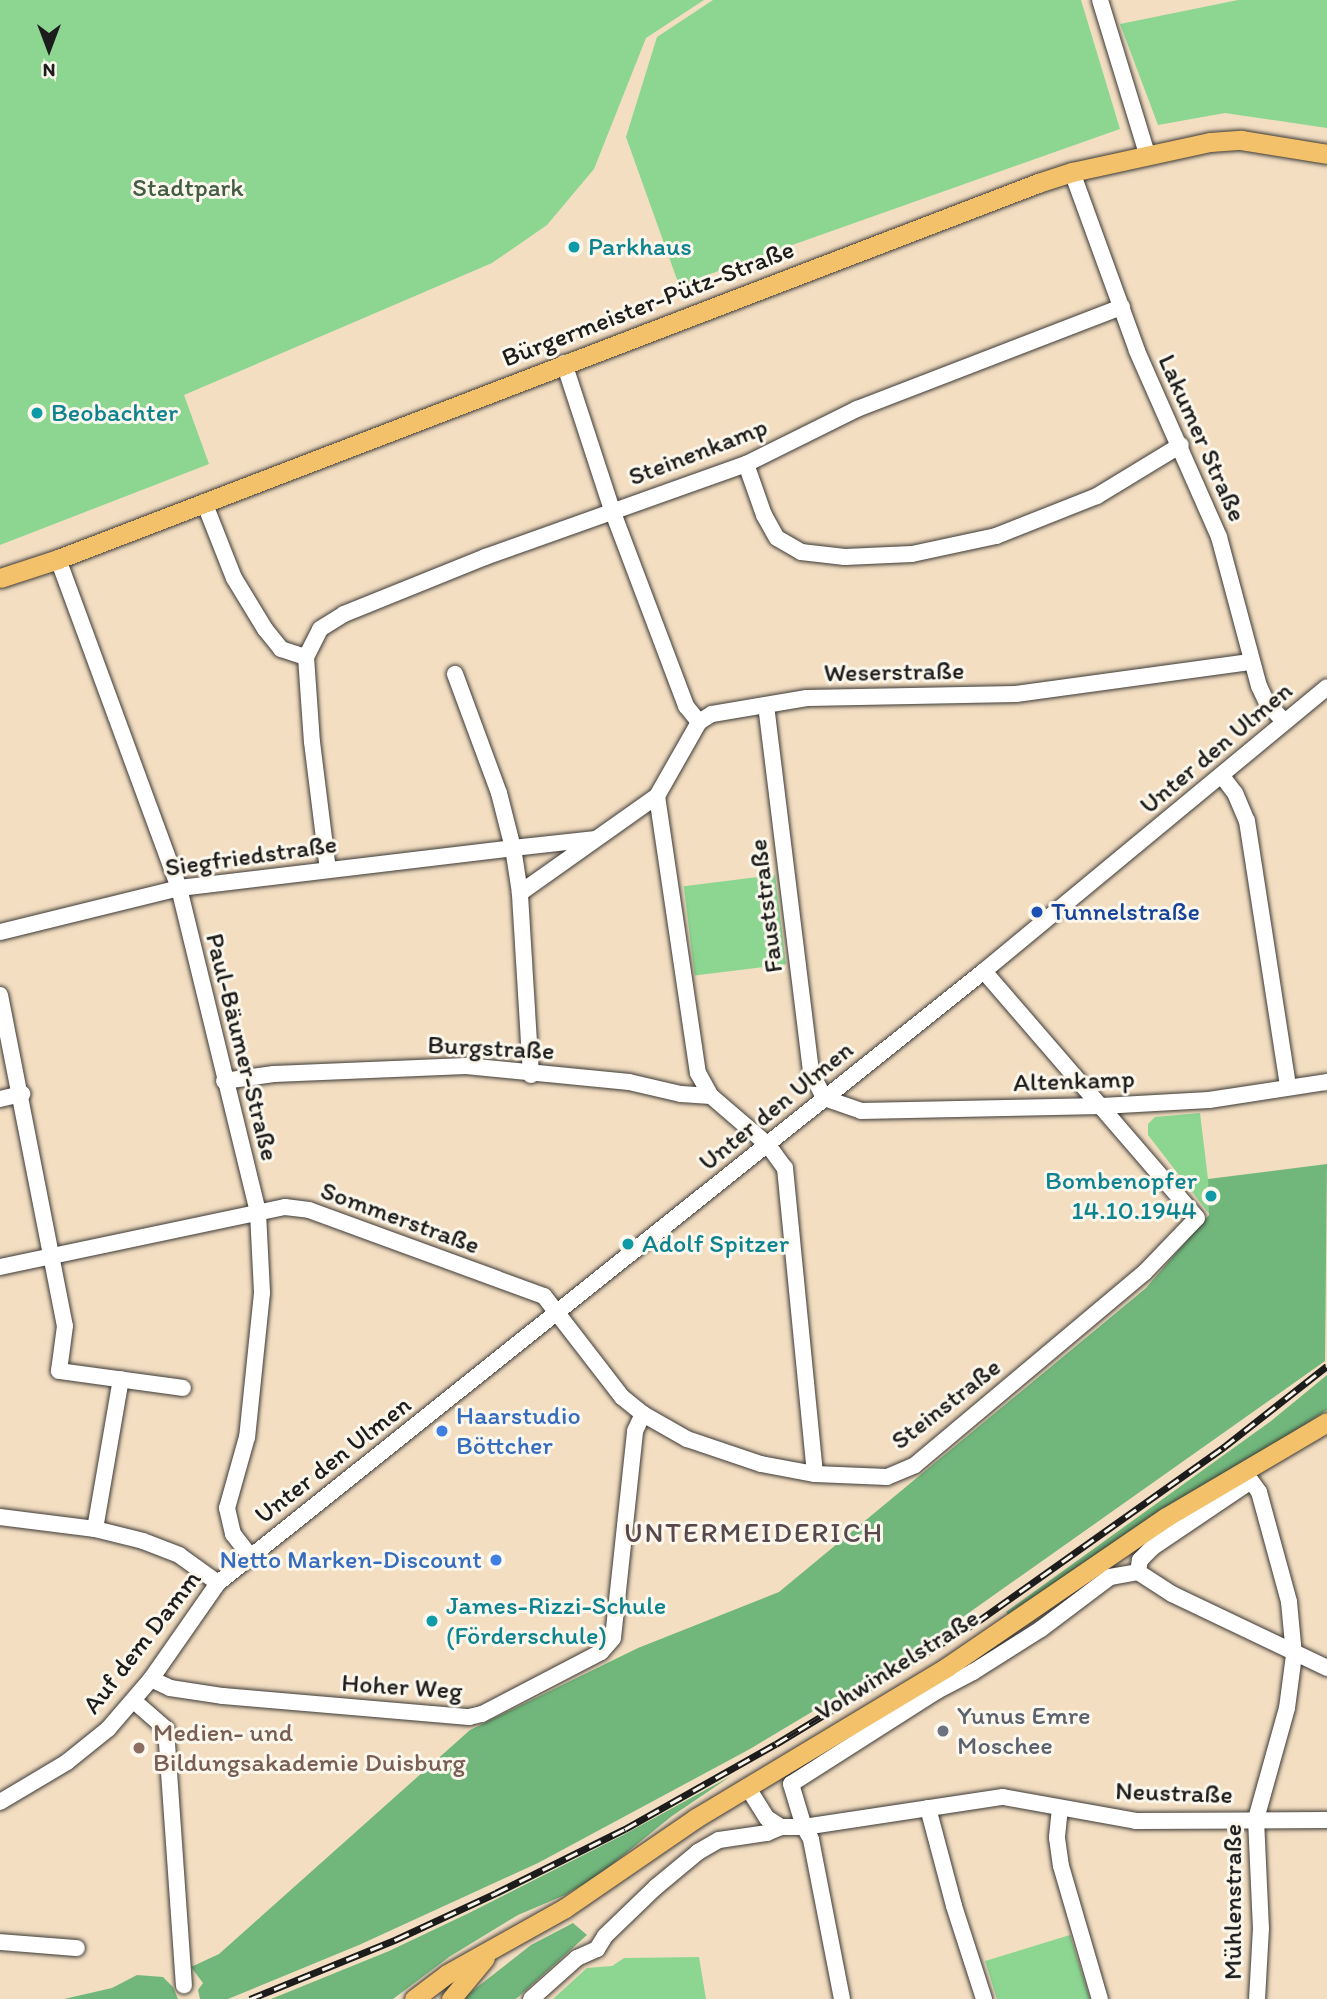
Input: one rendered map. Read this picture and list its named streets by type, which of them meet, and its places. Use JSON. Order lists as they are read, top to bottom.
{
  "streets": {
    "main road": ["Bürgermeister-Pütz-Straße", "Vohwinkelstraße"],
    "street": [
      "Lakumer Straße",
      "Steinenkamp",
      "Weserstraße",
      "Unter den Ulmen",
      "Siegfriedstraße",
      "Fauststraße",
      "Paul-Bäumer-Straße",
      "Burgstraße",
      "Altenkamp",
      "Sommerstraße",
      "Steinstraße",
      "Auf dem Damm",
      "Hoher Weg",
      "Neustraße",
      "Mühlenstraße"
    ]
  },
  "crossings": [
    ["Bürgermeister-Pütz-Straße", "Lakumer Straße"],
    ["Bürgermeister-Pütz-Straße", "Paul-Bäumer-Straße"],
    ["Lakumer Straße", "Steinenkamp"],
    ["Lakumer Straße", "Weserstraße"],
    ["Lakumer Straße", "Unter den Ulmen"],
    ["Weserstraße", "Fauststraße"],
    ["Unter den Ulmen", "Fauststraße"],
    ["Unter den Ulmen", "Paul-Bäumer-Straße"],
    ["Unter den Ulmen", "Altenkamp"],
    ["Unter den Ulmen", "Sommerstraße"],
    ["Unter den Ulmen", "Steinstraße"],
    ["Unter den Ulmen", "Auf dem Damm"],
    ["Siegfriedstraße", "Paul-Bäumer-Straße"],
    ["Fauststraße", "Altenkamp"],
    ["Paul-Bäumer-Straße", "Burgstraße"],
    ["Paul-Bäumer-Straße", "Sommerstraße"],
    ["Paul-Bäumer-Straße", "Auf dem Damm"],
    ["Altenkamp", "Steinstraße"],
    ["Sommerstraße", "Steinstraße"],
    ["Steinstraße", "Hoher Weg"],
    ["Auf dem Damm", "Hoher Weg"],
    ["Neustraße", "Mühlenstraße"]
  ],
  "districts": ["UNTERMEIDERICH"],
  "parks": ["Stadtpark"],
  "places": [
    "Parkhaus",
    "Beobachter",
    "Tunnelstraße",
    "Bombenopfer 14.10.1944",
    "Adolf Spitzer",
    "Haarstudio Böttcher",
    "Netto Marken-Discount",
    "James-Rizzi-Schule (Förderschule)",
    "Yunus Emre Moschee",
    "Medien- und Bildungsakademie Duisburg"
  ],
  "north": "bottom"
}
